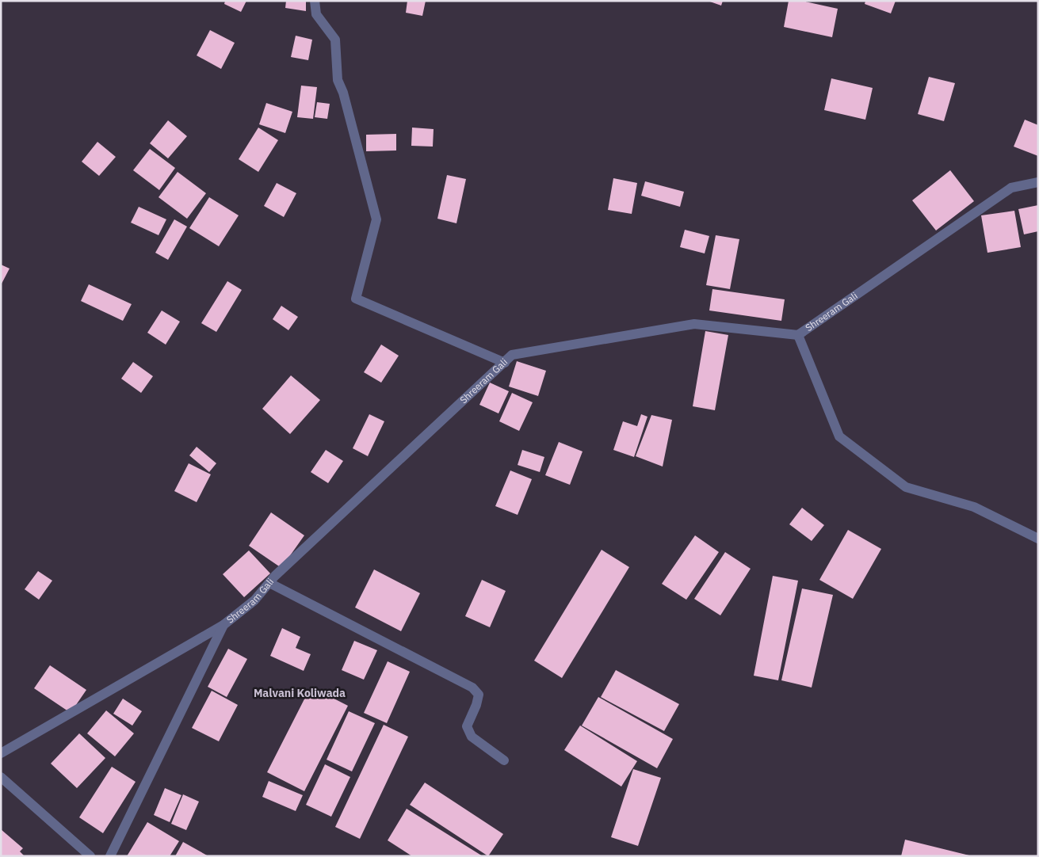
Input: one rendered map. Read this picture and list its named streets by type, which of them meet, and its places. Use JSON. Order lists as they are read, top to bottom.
{
  "streets": {
    "street": ["Shreeram Gali"]
  },
  "districts": ["Malvani Koliwada"]
}
